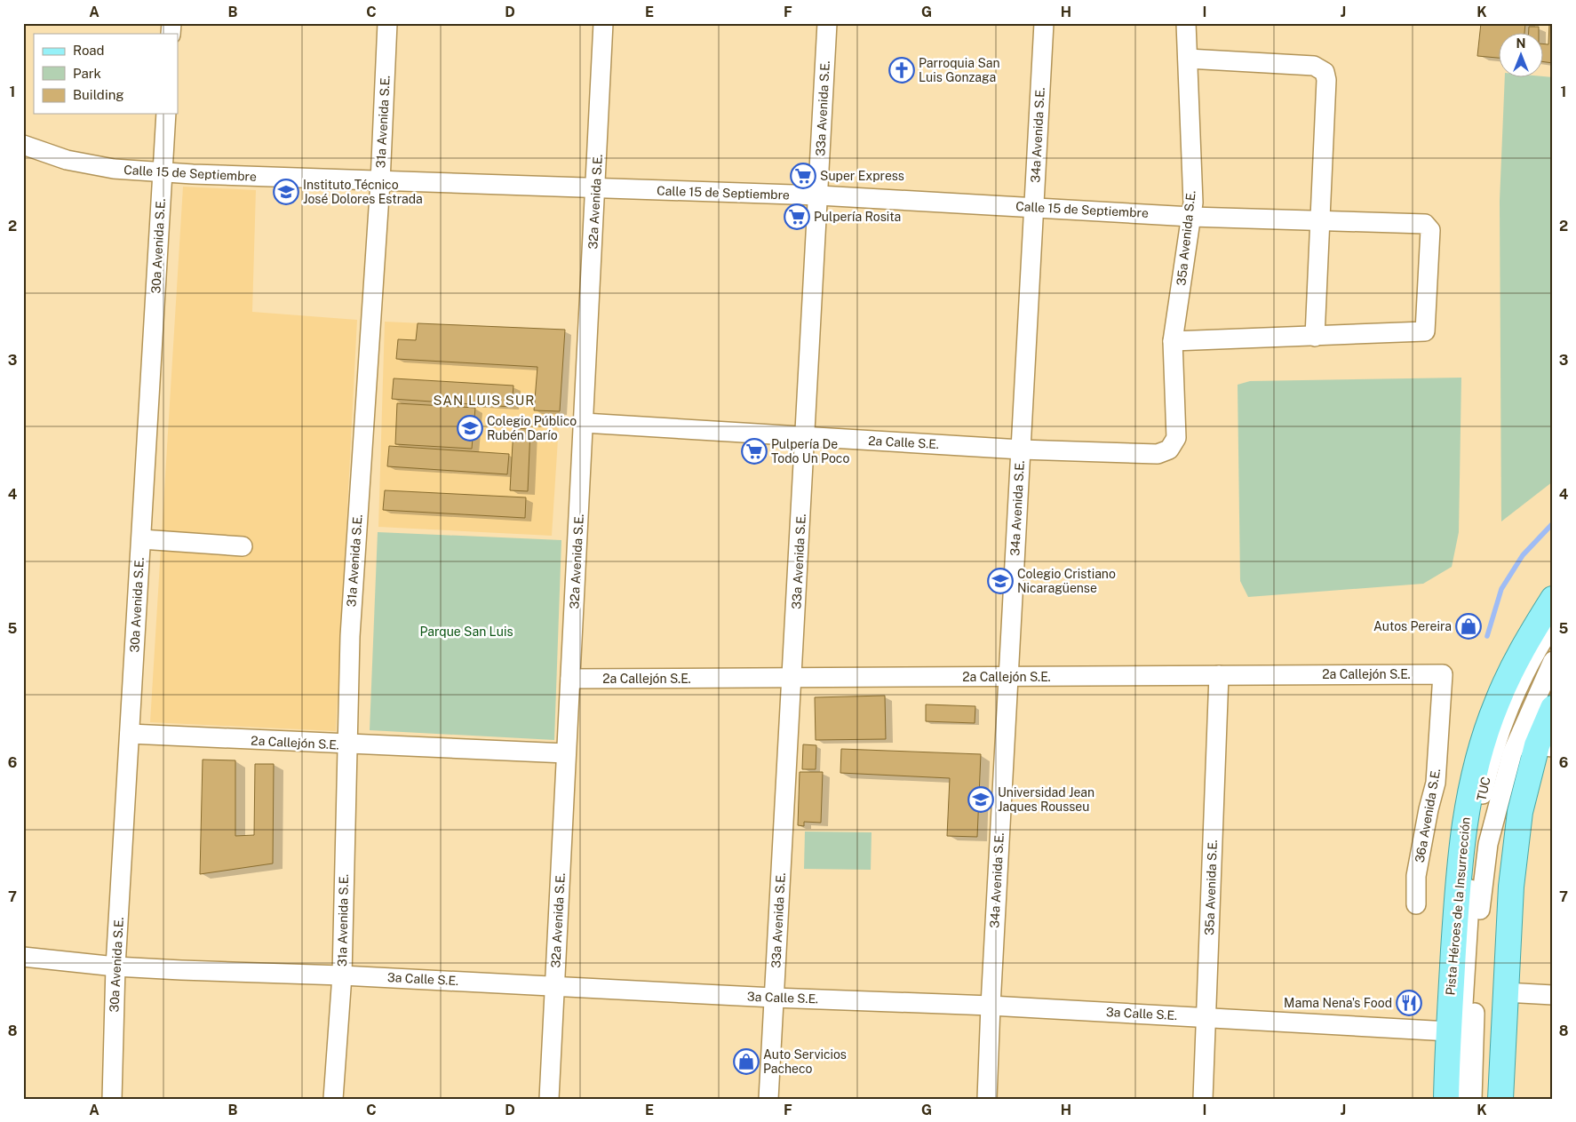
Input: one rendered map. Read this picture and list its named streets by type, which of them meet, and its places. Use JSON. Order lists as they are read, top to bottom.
{
  "streets": {
    "main road": ["Pista Héroes de la Insurrección"],
    "street": [
      "33a Avenida S.E.",
      "31a Avenida S.E.",
      "34a Avenida S.E.",
      "Calle 15 de Septiembre",
      "32a Avenida S.E.",
      "35a Avenida S.E.",
      "30a Avenida S.E.",
      "2a Calle S.E.",
      "2a Callejón S.E.",
      "TUC",
      "36a Avenida S.E.",
      "3a Calle S.E."
    ]
  },
  "crossings": [
    ["33a Avenida S.E.", "Calle 15 de Septiembre"],
    ["33a Avenida S.E.", "2a Calle S.E."],
    ["33a Avenida S.E.", "2a Callejón S.E."],
    ["33a Avenida S.E.", "3a Calle S.E."],
    ["31a Avenida S.E.", "Calle 15 de Septiembre"],
    ["31a Avenida S.E.", "2a Callejón S.E."],
    ["31a Avenida S.E.", "3a Calle S.E."],
    ["34a Avenida S.E.", "Calle 15 de Septiembre"],
    ["34a Avenida S.E.", "2a Calle S.E."],
    ["34a Avenida S.E.", "2a Callejón S.E."],
    ["34a Avenida S.E.", "3a Calle S.E."],
    ["Calle 15 de Septiembre", "32a Avenida S.E."],
    ["Calle 15 de Septiembre", "35a Avenida S.E."],
    ["Calle 15 de Septiembre", "30a Avenida S.E."],
    ["32a Avenida S.E.", "2a Calle S.E."],
    ["32a Avenida S.E.", "2a Callejón S.E."],
    ["32a Avenida S.E.", "3a Calle S.E."],
    ["35a Avenida S.E.", "2a Calle S.E."],
    ["35a Avenida S.E.", "2a Callejón S.E."],
    ["35a Avenida S.E.", "3a Calle S.E."],
    ["30a Avenida S.E.", "2a Callejón S.E."],
    ["30a Avenida S.E.", "3a Calle S.E."],
    ["2a Callejón S.E.", "36a Avenida S.E."],
    ["Pista Héroes de la Insurrección", "3a Calle S.E."]
  ],
  "districts": ["SAN LUIS SUR"],
  "parks": ["Parque San Luis"],
  "places": {
    "church": ["Parroquia San Luis Gonzaga"],
    "supermarket": ["Super Express", "Pulpería Rosita", "Pulpería De Todo Un Poco"],
    "school or university": [
      "Instituto Técnico José Dolores Estrada",
      "Colegio Público Rubén Darío",
      "Colegio Cristiano Nicaragüense",
      "Universidad Jean Jaques Rousseu"
    ],
    "shop": ["Autos Pereira", "Auto Servicios Pacheco"],
    "restaurant": ["Mama Nena's Food"]
  },
  "legend": ["Road", "Park", "Building"],
  "north": "top",
  "grid": {
    "columns": [
      "A",
      "B",
      "C",
      "D",
      "E",
      "F",
      "G",
      "H",
      "I",
      "J",
      "K"
    ],
    "rows": [
      "1",
      "2",
      "3",
      "4",
      "5",
      "6",
      "7",
      "8"
    ]
  }
}
